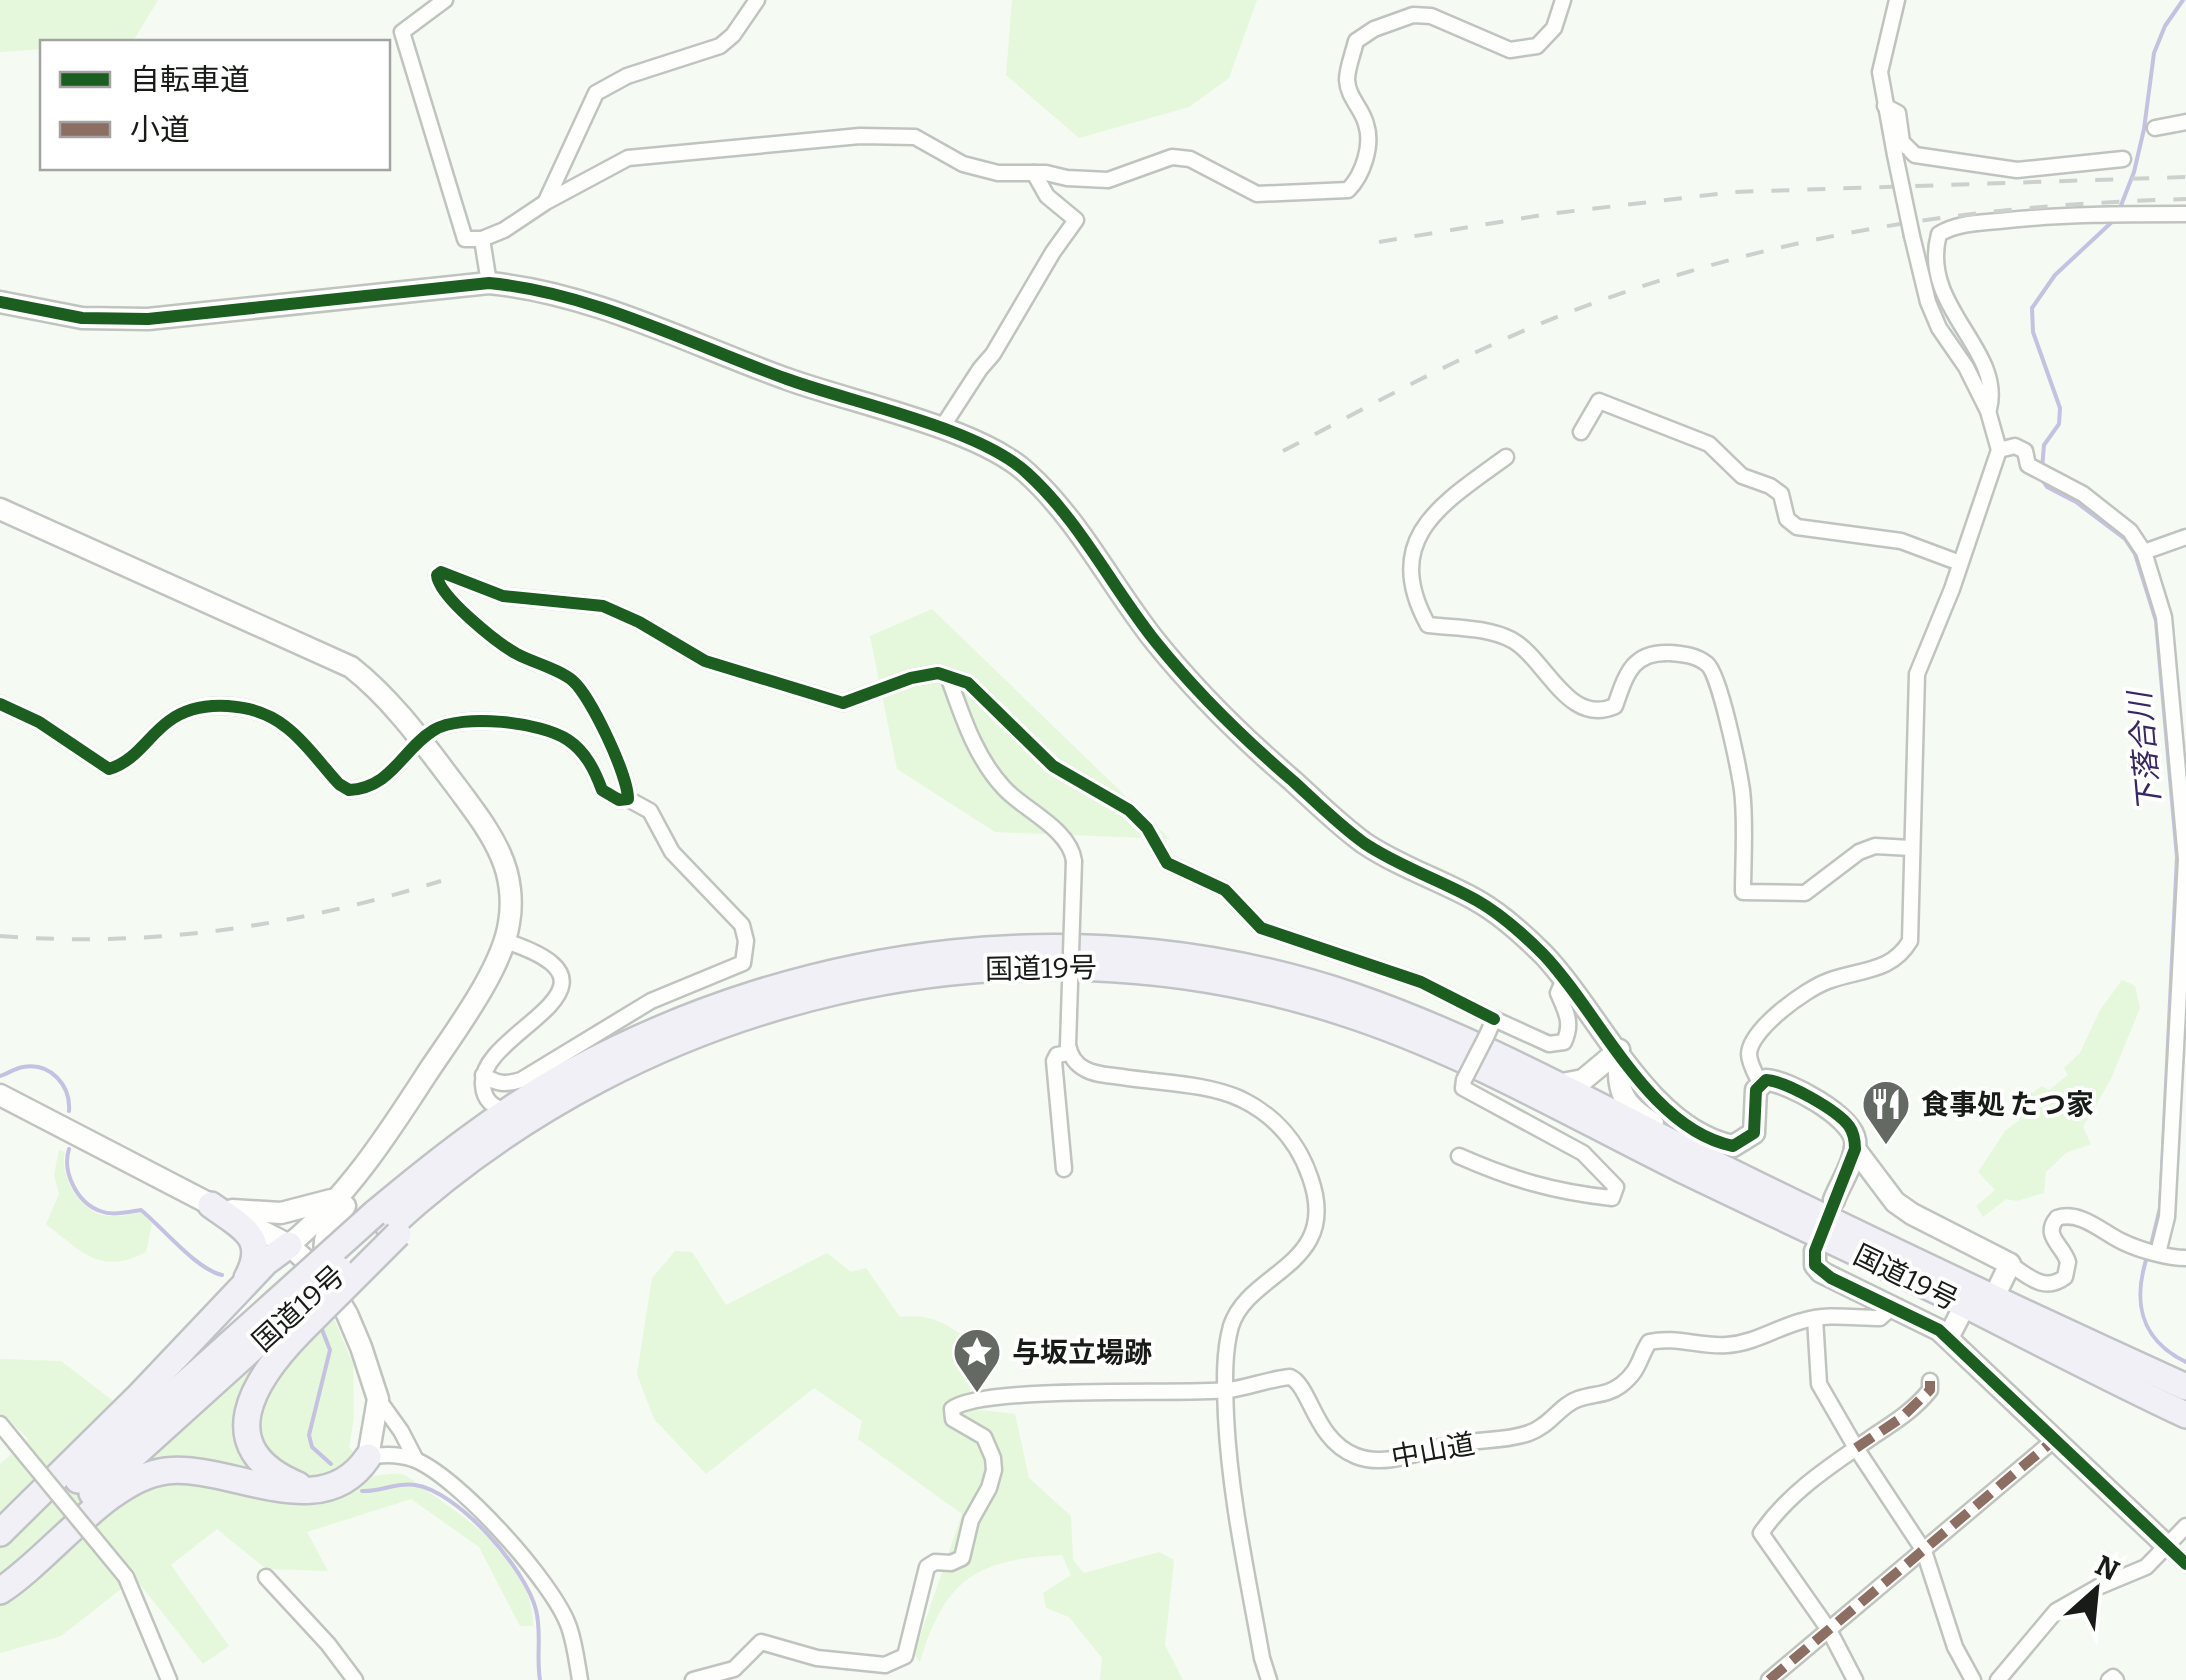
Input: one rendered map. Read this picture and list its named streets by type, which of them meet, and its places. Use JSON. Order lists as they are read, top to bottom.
{
  "streets": {
    "highway": ["国道19号"],
    "street": ["中山道"]
  },
  "water": ["下落合川"],
  "places": {
    "restaurant": ["食事処 たつ家"],
    "place": ["与坂立場跡"]
  },
  "legend": ["自転車道", "小道"],
  "north": "top right"
}
